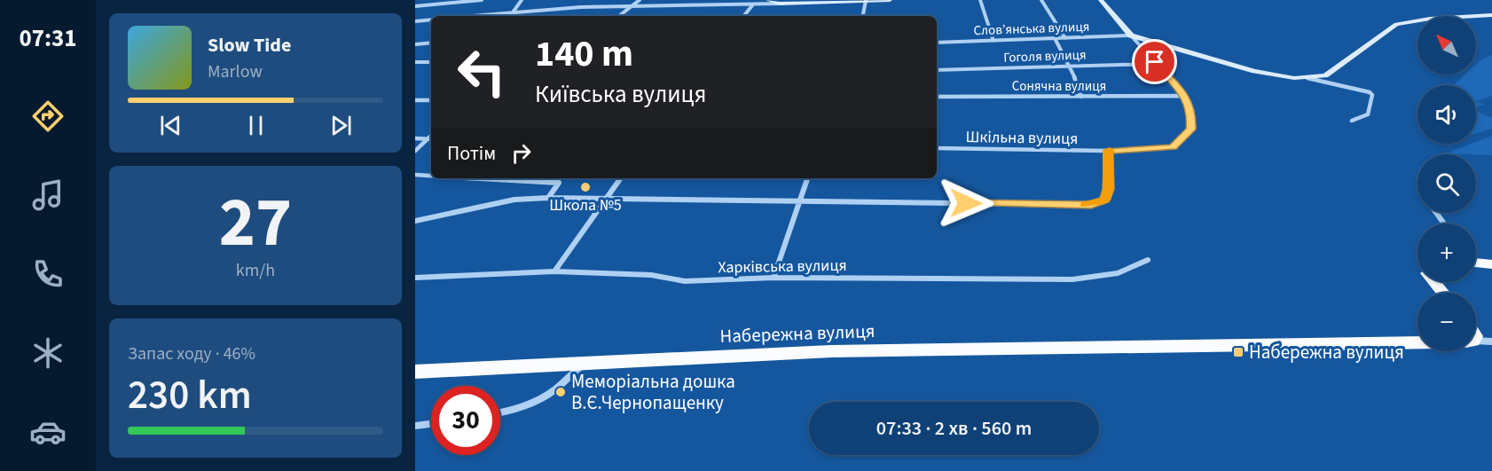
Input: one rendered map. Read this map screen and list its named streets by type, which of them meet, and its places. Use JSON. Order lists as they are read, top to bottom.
{
  "streets": {
    "main road": ["Набережна вулиця"],
    "street": [
      "Слов’янська вулиця",
      "Гоголя вулиця",
      "Сонячна вулиця",
      "Шкільна вулиця",
      "Харківська вулиця"
    ]
  },
  "crossings": [
    ["Сонячна вулиця", "Шкільна вулиця"]
  ],
  "places": {
    "other": ["Школа №5", "Меморіальна дошка В.Є.Чернопащенку"],
    "transit": ["Набережна вулиця"]
  },
  "north": "top left",
  "page": {
    "tabs": "07:31",
    "map_buttons": ["+", "−"],
    "turn": ["140 m", "Київська вулиця"],
    "song": ["Slow Tide", "Marlow"],
    "then": "Потім",
    "tile": [
      ["27", "km/h"],
      ["Запас ходу · 46%", "230 km"]
    ],
    "limit": "30",
    "trip": "07:33 · 2 хв · 560 m"
  }
}
